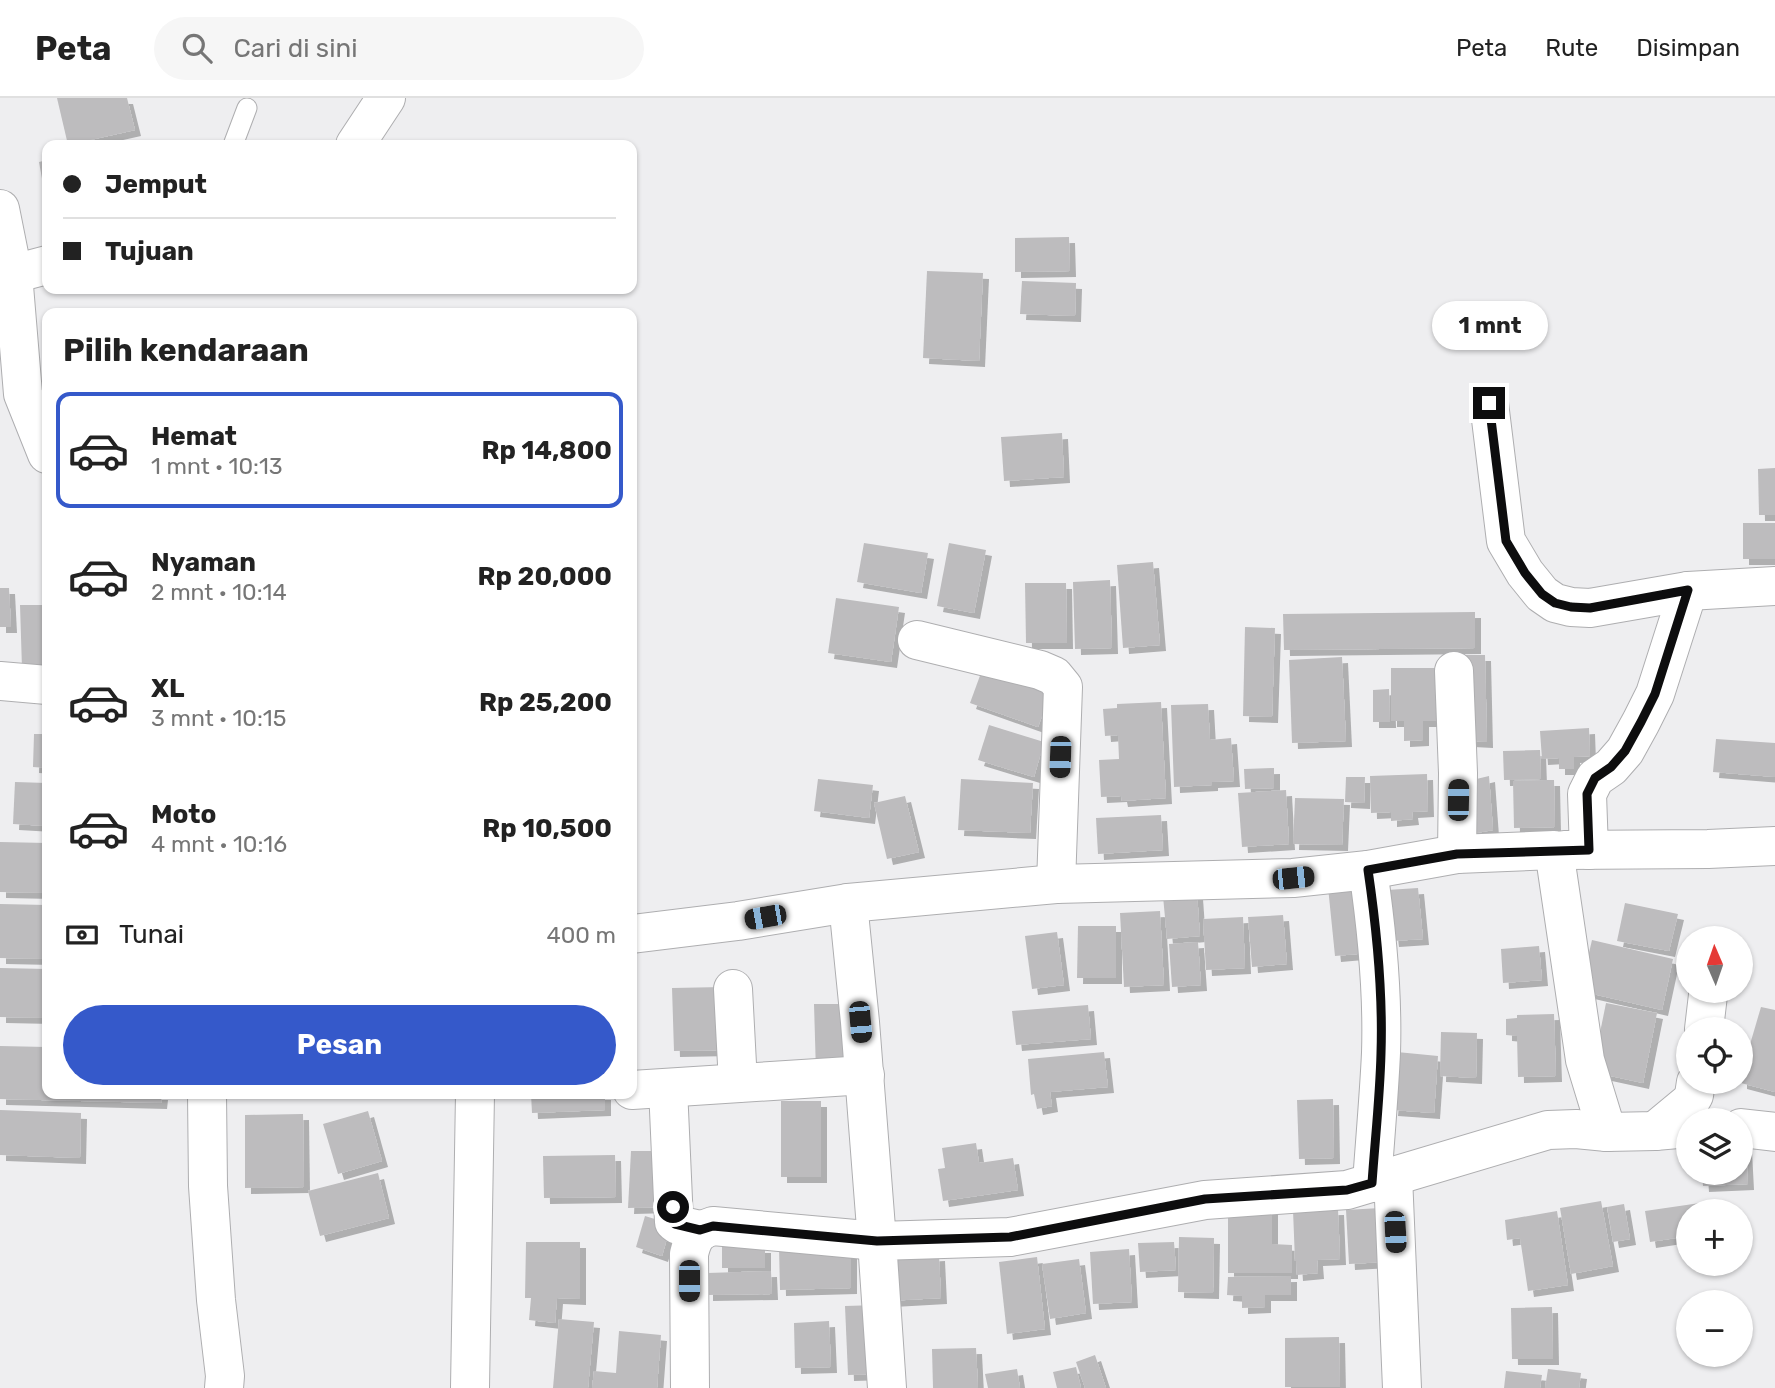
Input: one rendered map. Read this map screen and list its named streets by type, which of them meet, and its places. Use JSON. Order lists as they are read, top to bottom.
{
  "north": "top",
  "page": {
    "header": "Peta",
    "search": "Cari di sini",
    "nav": ["Peta", "Rute", "Disimpan"],
    "banner": ["Jemput", "Tujuan"],
    "bubble": "1 mnt",
    "heading": "Pilih kendaraan",
    "list": [
      {
        "name": "Hemat",
        "note": "1 mnt · 10:13",
        "value": "Rp 14,800"
      },
      {
        "name": "Nyaman",
        "note": "2 mnt · 10:14",
        "value": "Rp 20,000"
      },
      {
        "name": "XL",
        "note": "3 mnt · 10:15",
        "value": "Rp 25,200"
      },
      {
        "name": "Moto",
        "note": "4 mnt · 10:16",
        "value": "Rp 10,500"
      }
    ],
    "pay": ["Tunai", "400 m"],
    "map_buttons": ["+", "−"],
    "buttons": "Pesan"
  }
}
